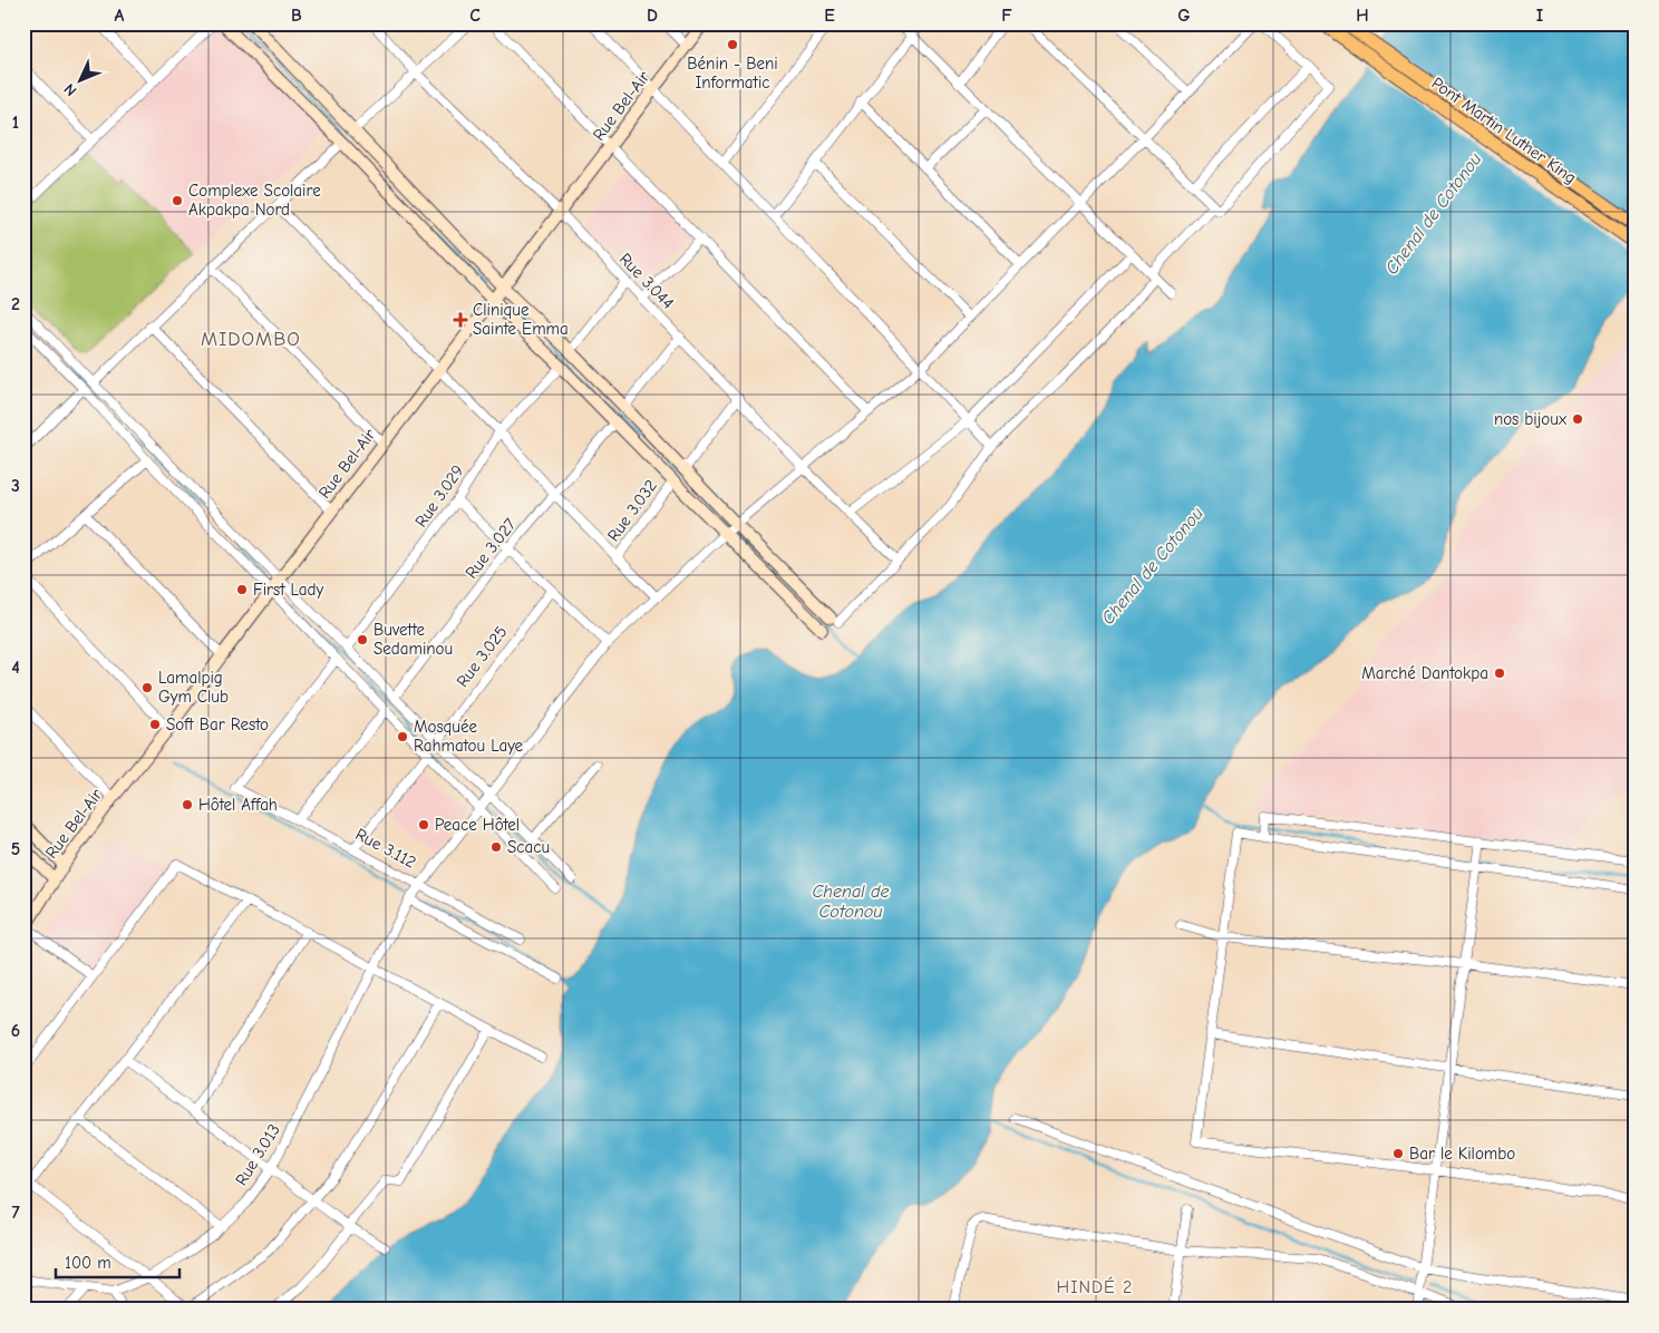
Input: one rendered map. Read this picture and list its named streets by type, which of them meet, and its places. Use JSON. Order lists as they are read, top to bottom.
{
  "streets": {
    "main road": ["Pont Martin Luther King"],
    "street": [
      "Rue Bel-Air",
      "Rue 3.044",
      "Rue 3.029",
      "Rue 3.032",
      "Rue 3.027",
      "Rue 3.025",
      "Rue 3.112",
      "Rue 3.013"
    ]
  },
  "crossings": [
    ["Rue Bel-Air", "Rue 3.044"],
    ["Rue 3.044", "Rue 3.013"],
    ["Rue 3.112", "Rue 3.013"]
  ],
  "districts": ["MIDOMBO", "HINDÉ 2"],
  "water": ["Chenal de Cotonou"],
  "places": {
    "other": [
      "Bénin - Beni Informatic",
      "Complexe Scolaire Akpakpa Nord",
      "nos bijoux",
      "First Lady",
      "Buvette Sedaminou",
      "Marché Dantokpa",
      "Lamalpig Gym Club",
      "Soft Bar Resto",
      "Mosquée Rahmatou Laye",
      "Hôtel Affah",
      "Peace Hôtel",
      "Scacu",
      "Bar le Kilombo"
    ],
    "health": ["Clinique Sainte Emma"]
  },
  "scale_bar": "100 m",
  "north": "bottom left",
  "grid": {
    "columns": [
      "A",
      "B",
      "C",
      "D",
      "E",
      "F",
      "G",
      "H",
      "I"
    ],
    "rows": [
      "1",
      "2",
      "3",
      "4",
      "5",
      "6",
      "7"
    ]
  }
}
